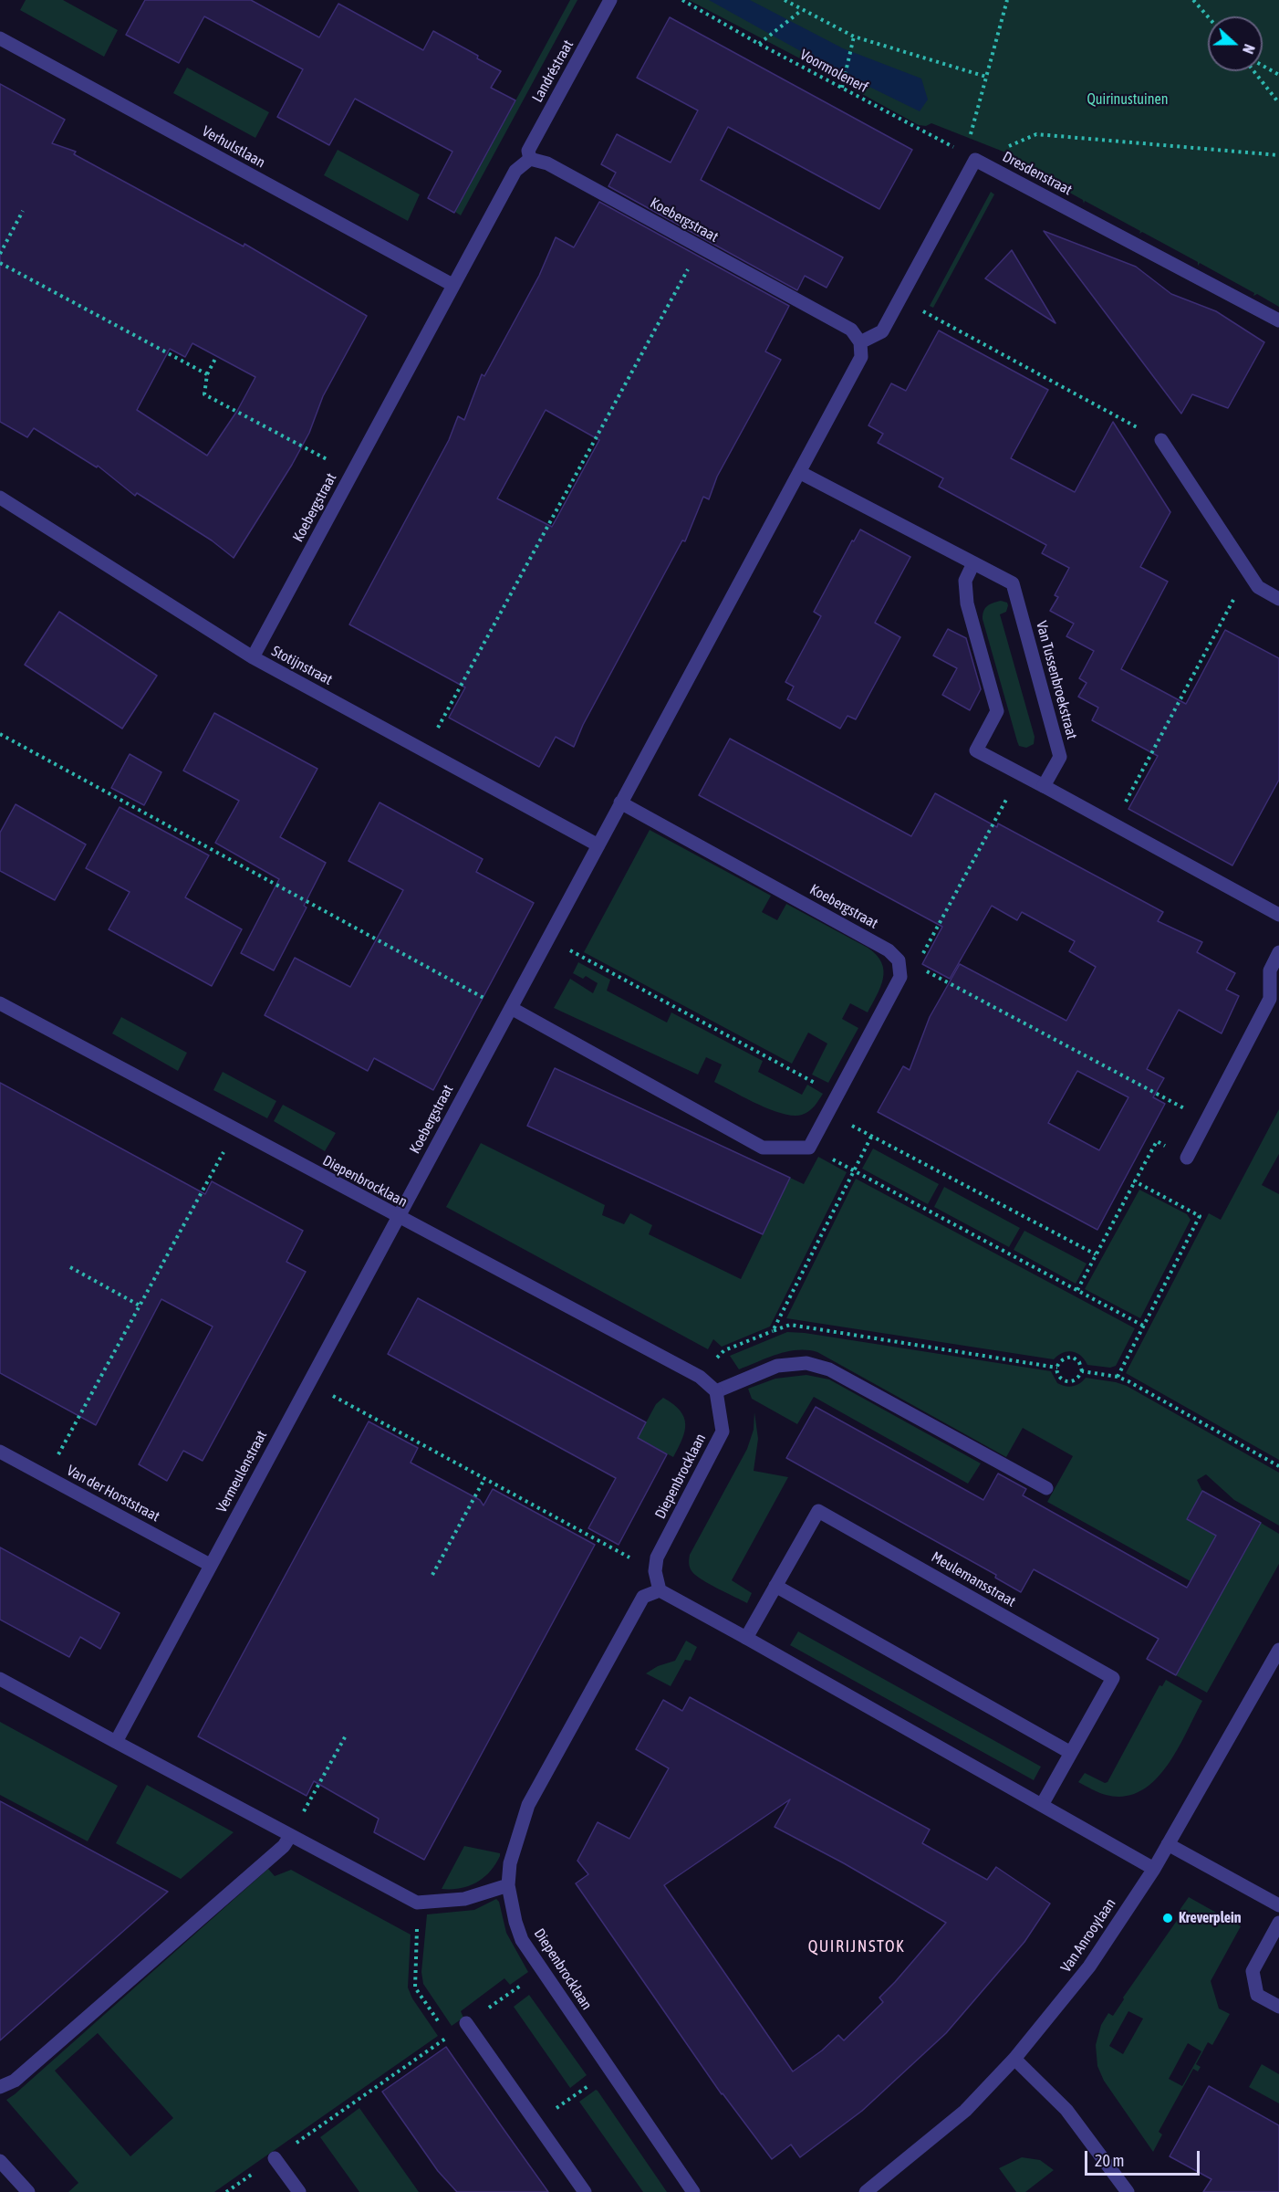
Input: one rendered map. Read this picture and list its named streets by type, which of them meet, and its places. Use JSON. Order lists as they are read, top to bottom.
{
  "streets": {
    "street": [
      "Landréstraat",
      "Verhulstlaan",
      "Dresdenstraat",
      "Koebergstraat",
      "Stotijnstraat",
      "Van Tussenbroekstraat",
      "Diepenbrocklaan",
      "Vermeulenstraat",
      "Van der Horststraat",
      "Meulemansstraat",
      "Van Anrooylaan"
    ],
    "path": ["Voormolenerf"]
  },
  "crossings": [
    ["Landréstraat", "Koebergstraat"],
    ["Voormolenerf", "Dresdenstraat"],
    ["Verhulstlaan", "Koebergstraat"],
    ["Koebergstraat", "Stotijnstraat"],
    ["Koebergstraat", "Van Tussenbroekstraat"],
    ["Koebergstraat", "Diepenbrocklaan"],
    ["Koebergstraat", "Vermeulenstraat"],
    ["Diepenbrocklaan", "Vermeulenstraat"],
    ["Vermeulenstraat", "Van der Horststraat"]
  ],
  "districts": ["QUIRIJNSTOK"],
  "parks": ["Quirinustuinen"],
  "places": ["Kreverplein"],
  "scale_bar": "20 m",
  "north": "right"
}
